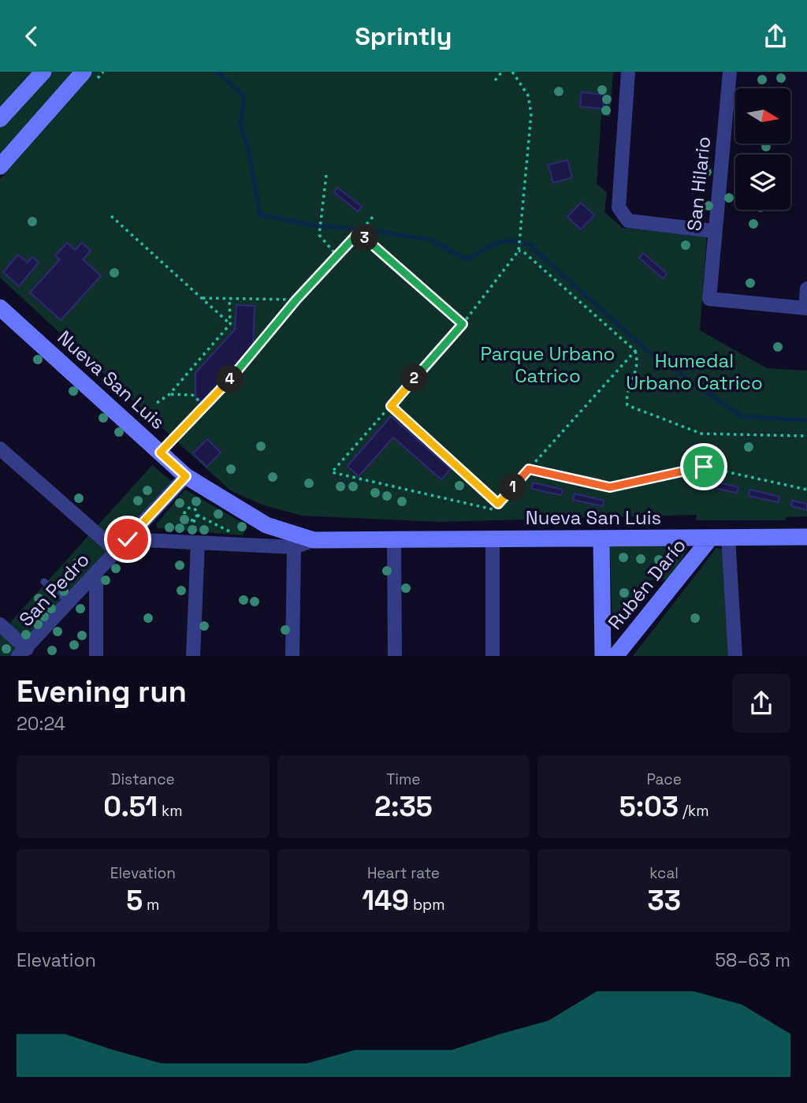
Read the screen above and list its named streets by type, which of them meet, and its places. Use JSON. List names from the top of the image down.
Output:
{
  "streets": {
    "street": [
      "San Hilario",
      "Nueva San Luis",
      "Rubén Darío",
      "San Pedro"
    ]
  },
  "crossings": [
    ["Nueva San Luis", "Rubén Darío"],
    ["Nueva San Luis", "San Pedro"]
  ],
  "parks": ["Parque Urbano Catrico", "Humedal Urbano Catrico"],
  "north": "right",
  "page": {
    "header": "Sprintly",
    "pins": [
      "3",
      "2",
      "4",
      "1"
    ],
    "heading": ["Evening run", "20:24"],
    "stats": [
      ["Distance", "0.51 km"],
      ["Time", "2:35"],
      ["Pace", "5:03 /km"],
      ["Elevation", "5 m"],
      ["Heart rate", "149 bpm"],
      ["kcal", "33"]
    ],
    "chart": ["Elevation", "58–63 m"]
  }
}
